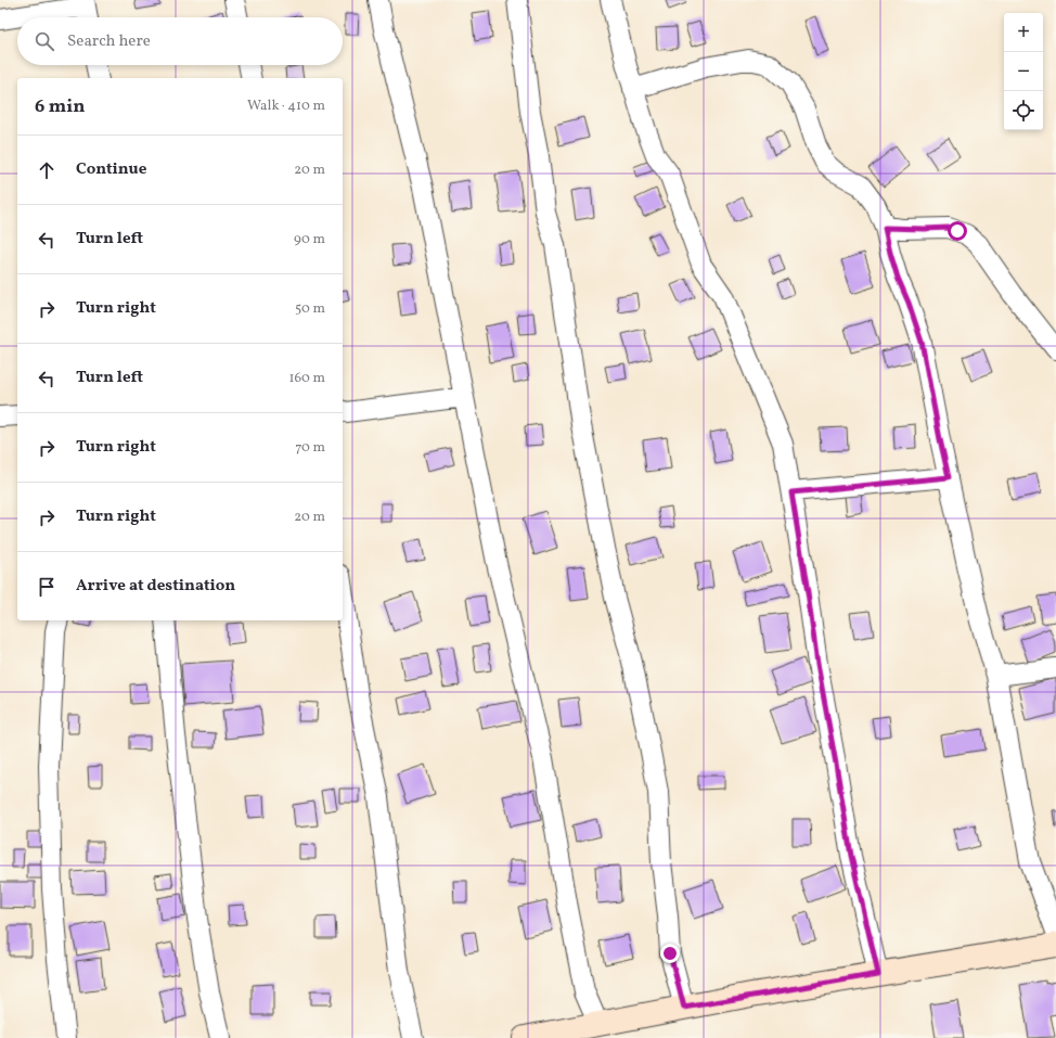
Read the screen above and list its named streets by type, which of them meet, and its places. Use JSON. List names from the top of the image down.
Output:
{
  "page": {
    "map_buttons": ["+", "−"],
    "search": "Search here",
    "heading": ["6 min", "Walk · 410 m"],
    "list": [
      ["Continue", "20 m"],
      ["Turn left", "90 m"],
      ["Turn right", "50 m"],
      ["Turn left", "160 m"],
      ["Turn right", "70 m"],
      ["Turn right", "20 m"],
      "Arrive at destination"
    ]
  }
}
